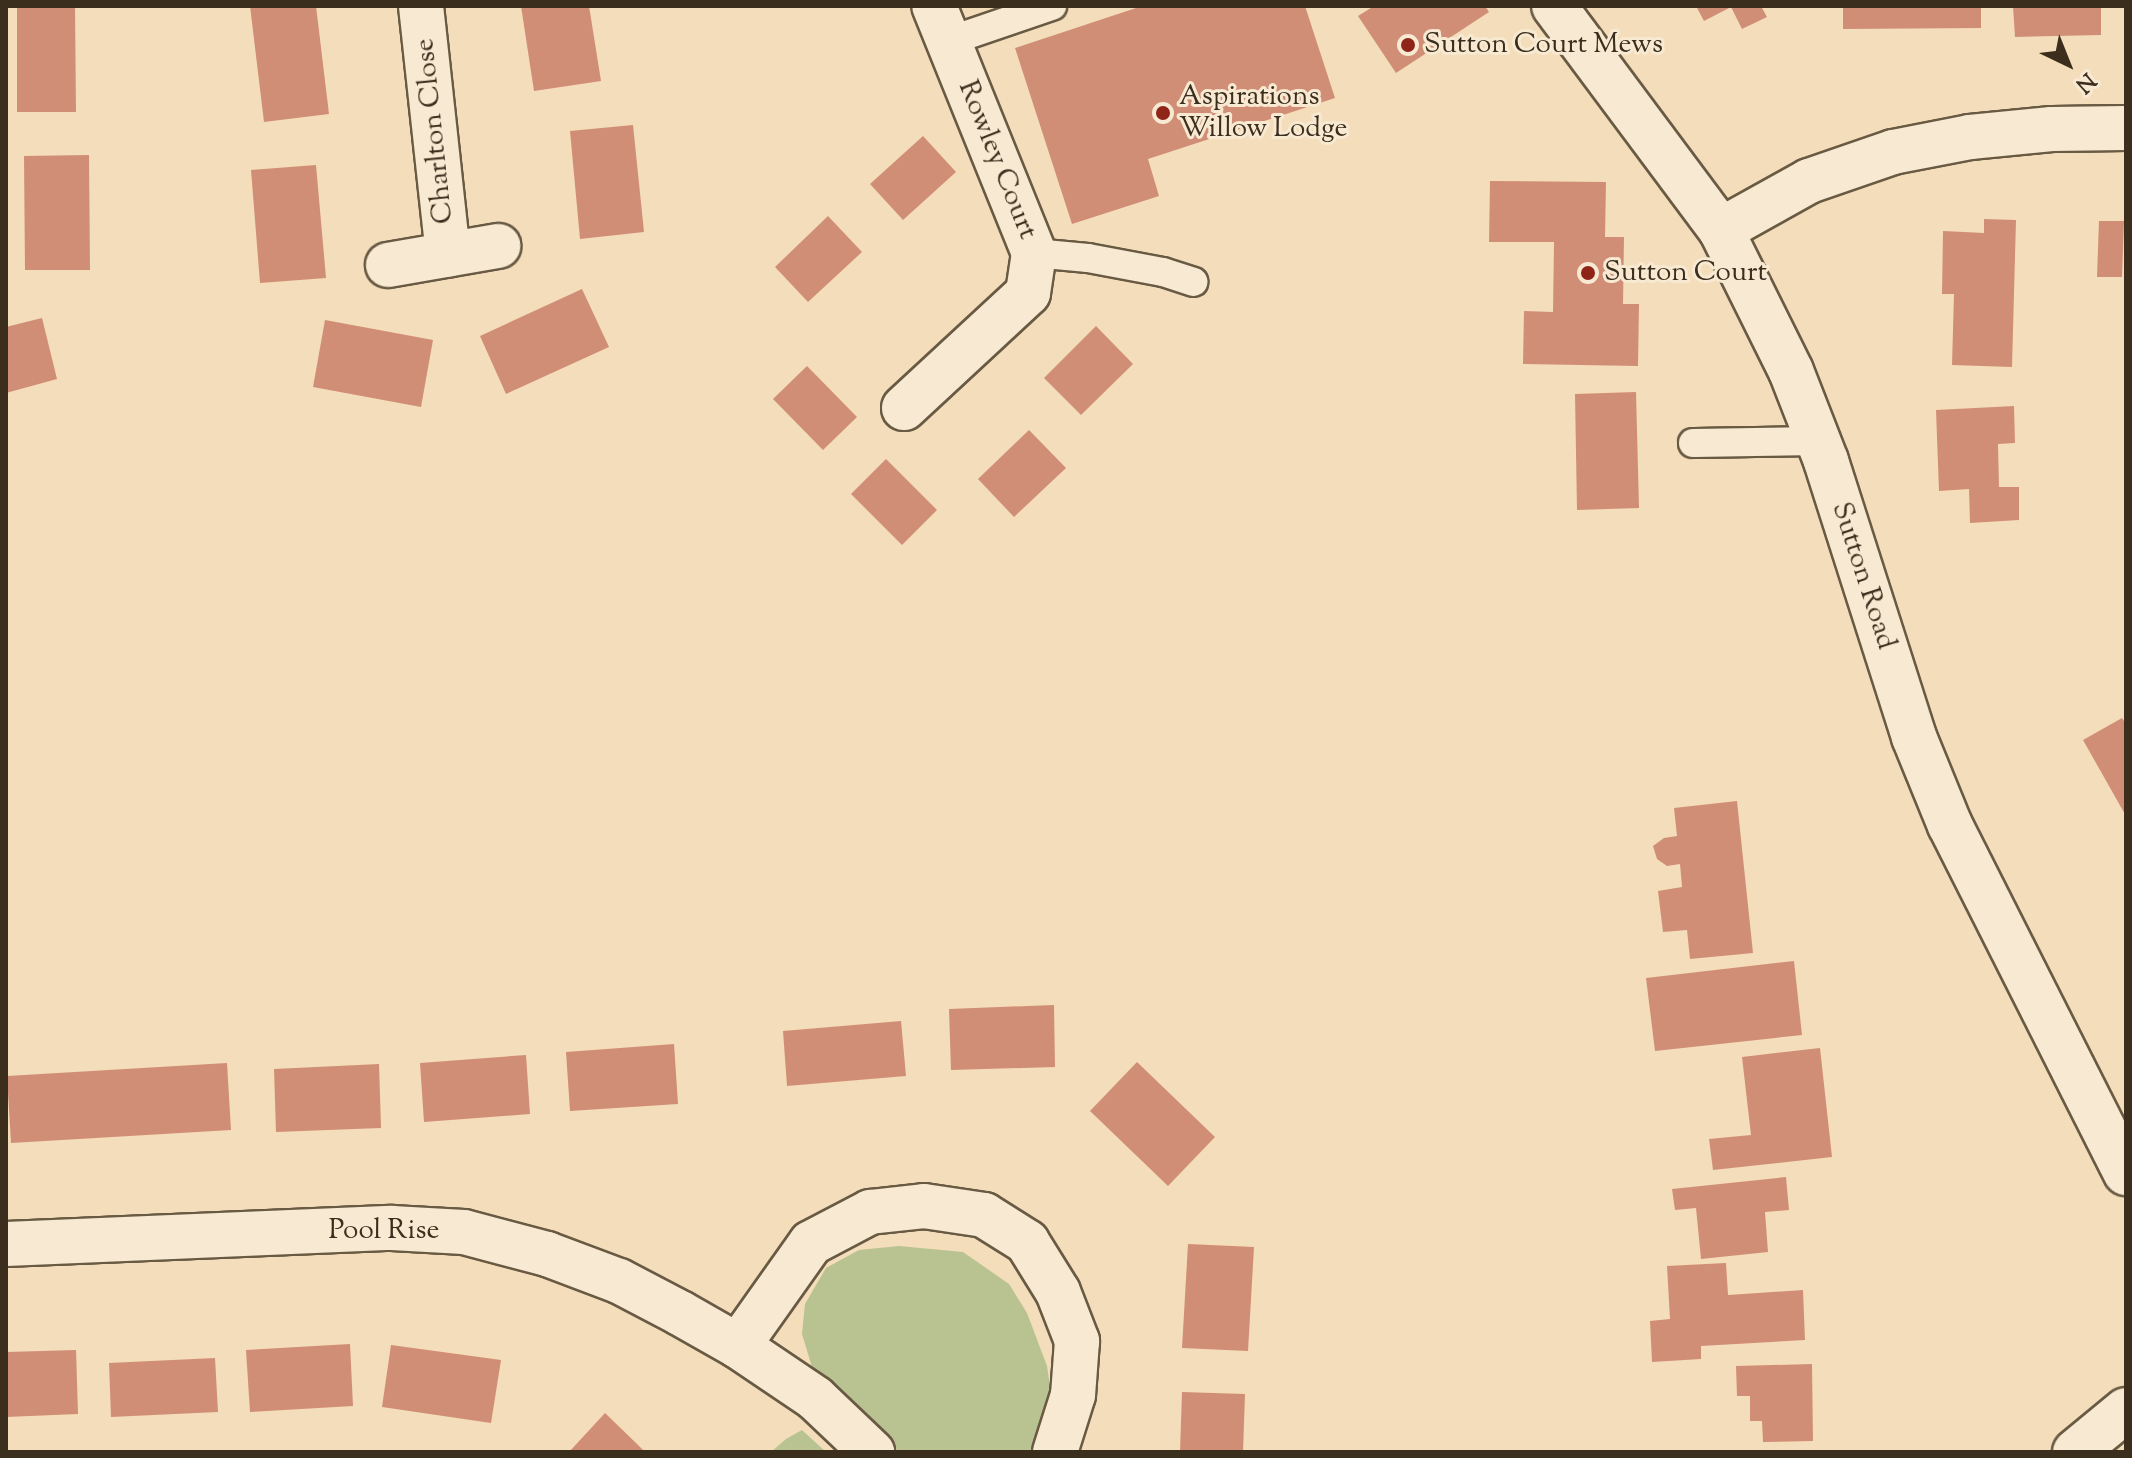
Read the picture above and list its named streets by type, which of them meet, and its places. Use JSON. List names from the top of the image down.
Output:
{
  "streets": {
    "street": [
      "Charlton Close",
      "Rowley Court",
      "Sutton Road",
      "Pool Rise"
    ]
  },
  "places": ["Sutton Court Mews", "Aspirations Willow Lodge", "Sutton Court"],
  "north": "bottom right"
}
